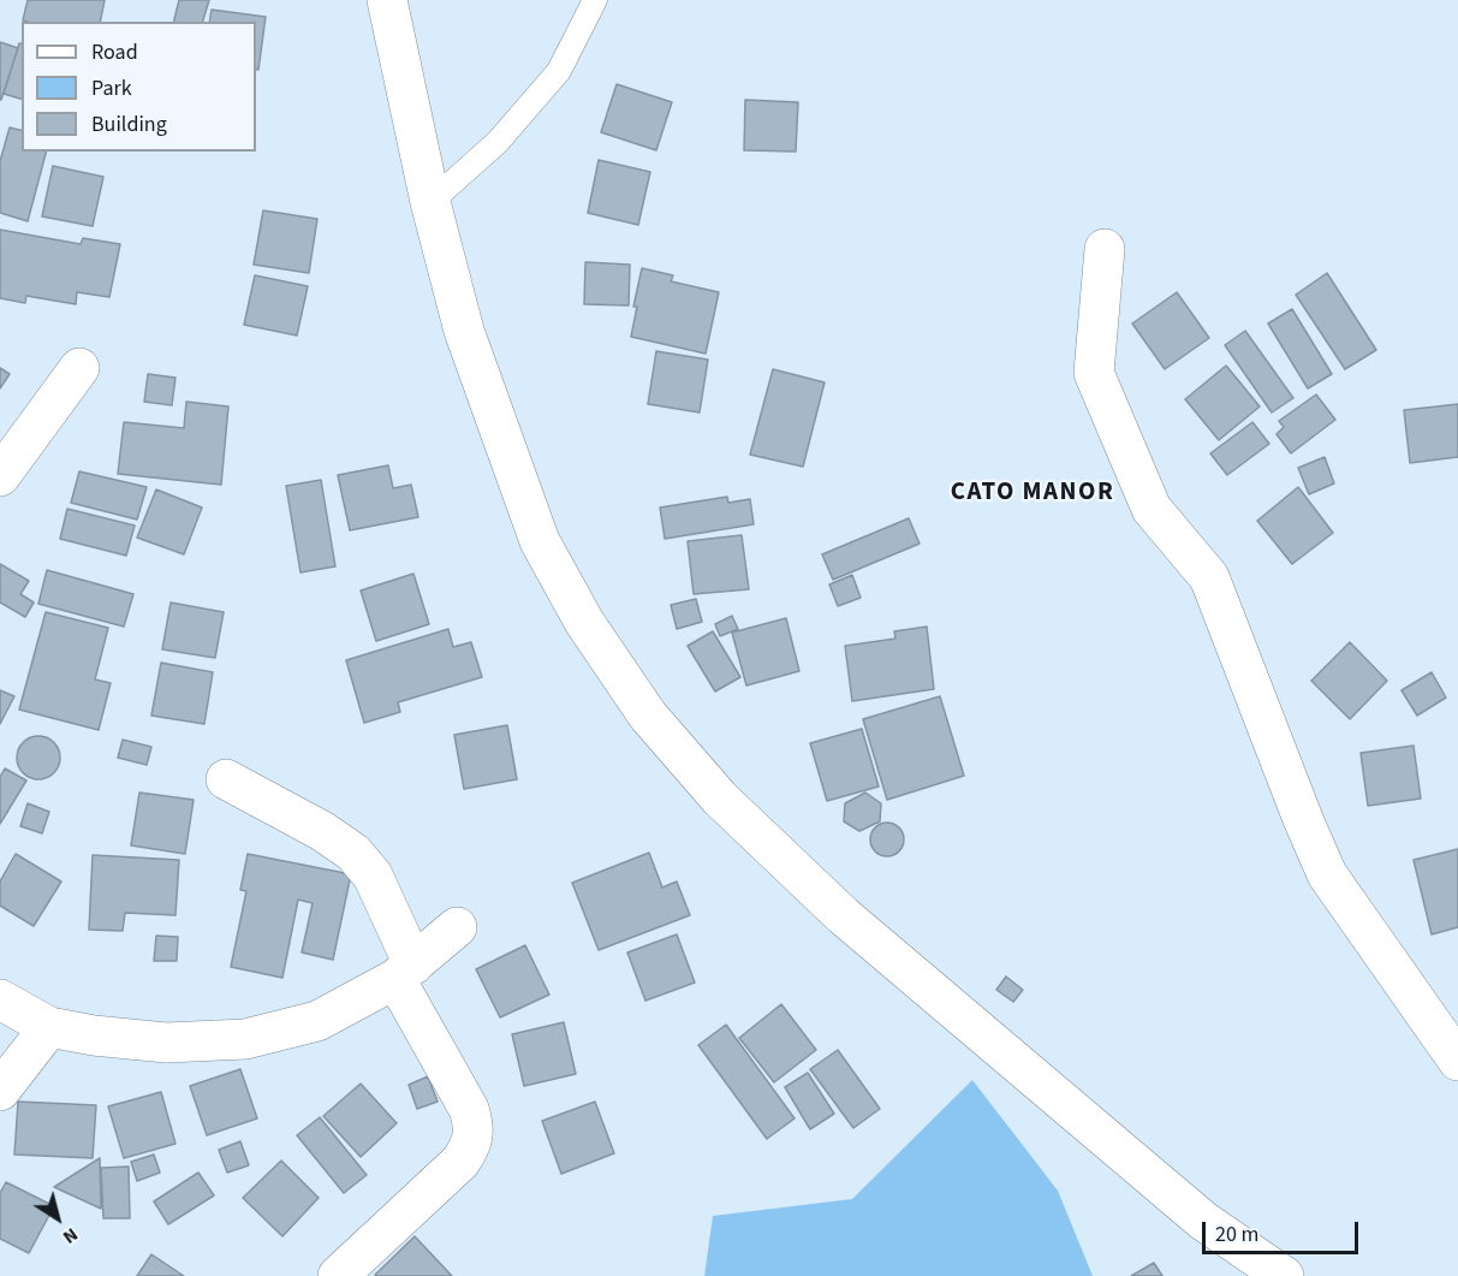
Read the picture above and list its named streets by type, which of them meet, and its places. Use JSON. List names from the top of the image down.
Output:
{
  "districts": ["CATO MANOR"],
  "legend": ["Road", "Park", "Building"],
  "scale_bar": "20 m",
  "north": "bottom right"
}
